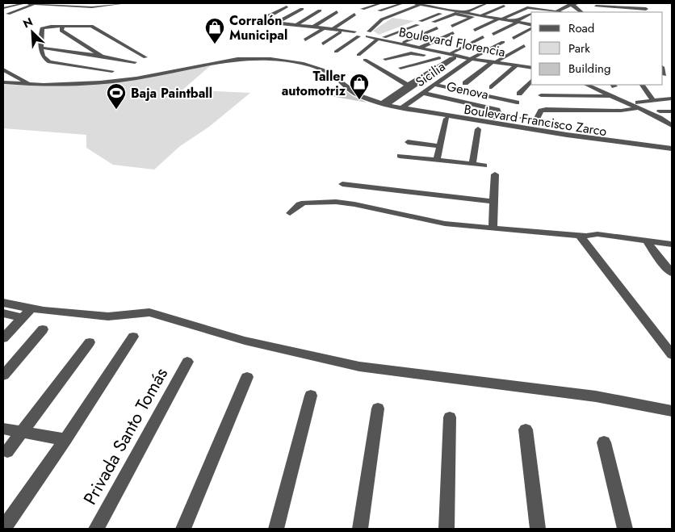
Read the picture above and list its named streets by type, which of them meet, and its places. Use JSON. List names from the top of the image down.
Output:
{
  "streets": {
    "street": [
      "Boulevard Florencia",
      "Sicilia",
      "Genova",
      "Boulevard Francisco Zarco",
      "Privada Santo Tomás"
    ]
  },
  "crossings": [
    ["Boulevard Florencia", "Sicilia"],
    ["Sicilia", "Genova"],
    ["Sicilia", "Boulevard Francisco Zarco"]
  ],
  "places": {
    "shop": ["Corralón Municipal", "Taller automotriz"],
    "sports": ["Baja Paintball"]
  },
  "legend": ["Road", "Park", "Building"],
  "north": "top left"
}
